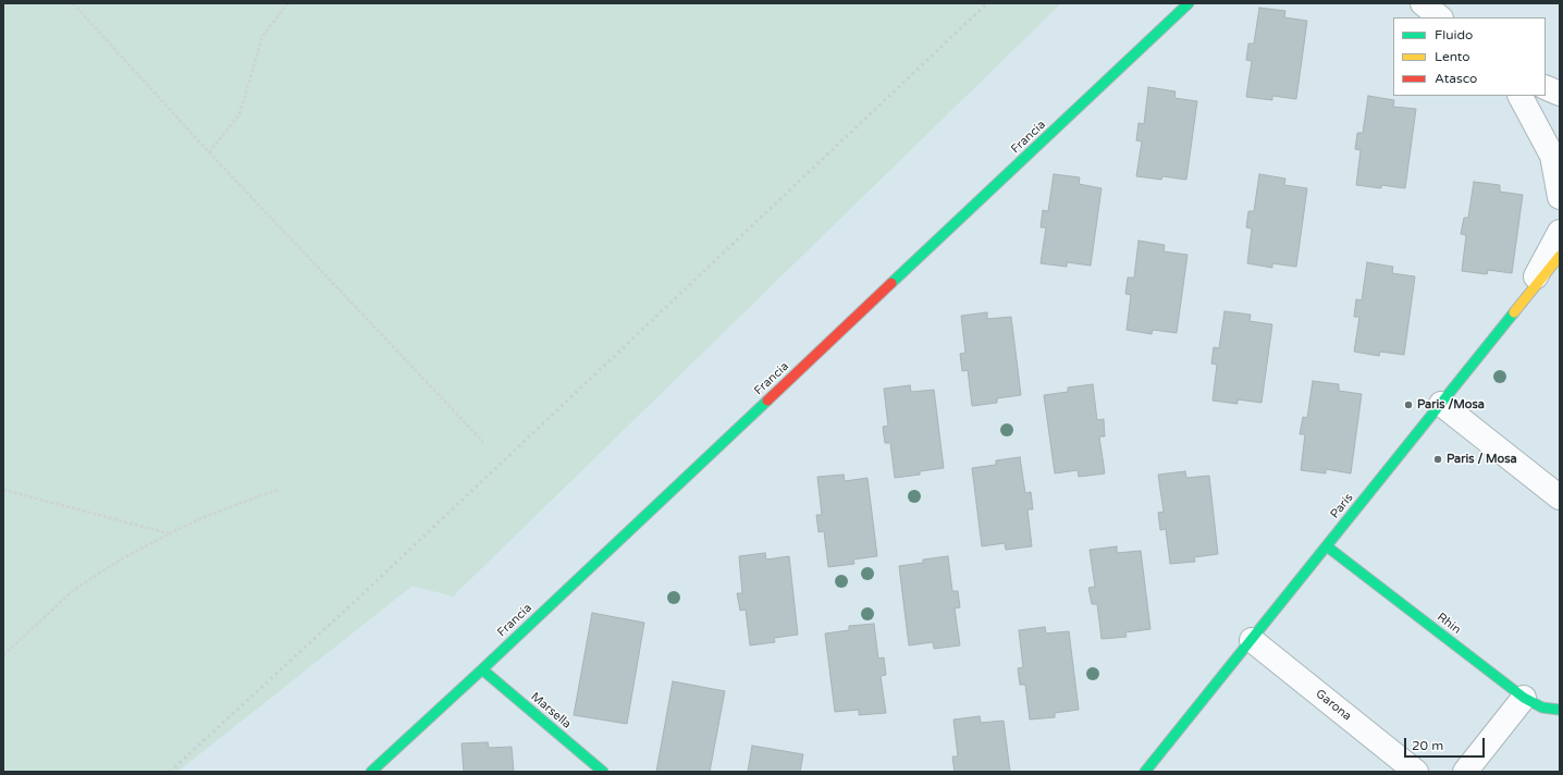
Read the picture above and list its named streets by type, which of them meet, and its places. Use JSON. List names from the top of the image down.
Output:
{
  "streets": {
    "street": [
      "Francia",
      "París",
      "Rhin",
      "Garona",
      "Marsella"
    ]
  },
  "crossings": [
    ["Francia", "Marsella"],
    ["París", "Rhin"],
    ["París", "Garona"]
  ],
  "places": ["Paris /Mosa", "Paris / Mosa"],
  "legend": ["Fluido", "Lento", "Atasco"],
  "scale_bar": "20 m"
}
